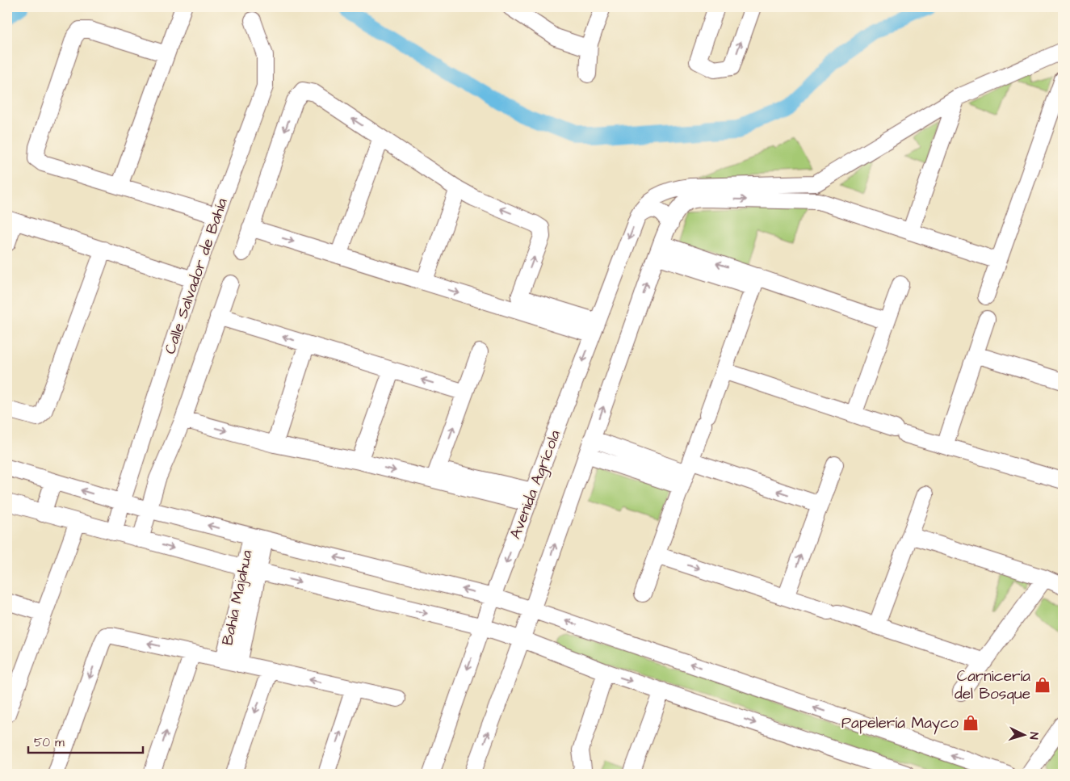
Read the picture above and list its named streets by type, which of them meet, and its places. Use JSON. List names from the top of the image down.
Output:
{
  "streets": {
    "street": ["Calle Salvador de Bahía", "Avenida Agrícola", "Bahía Majahua"]
  },
  "places": {
    "shop": ["Carnicería del Bosque", "Papelería Mayco"]
  },
  "scale_bar": "50 m",
  "north": "right"
}
